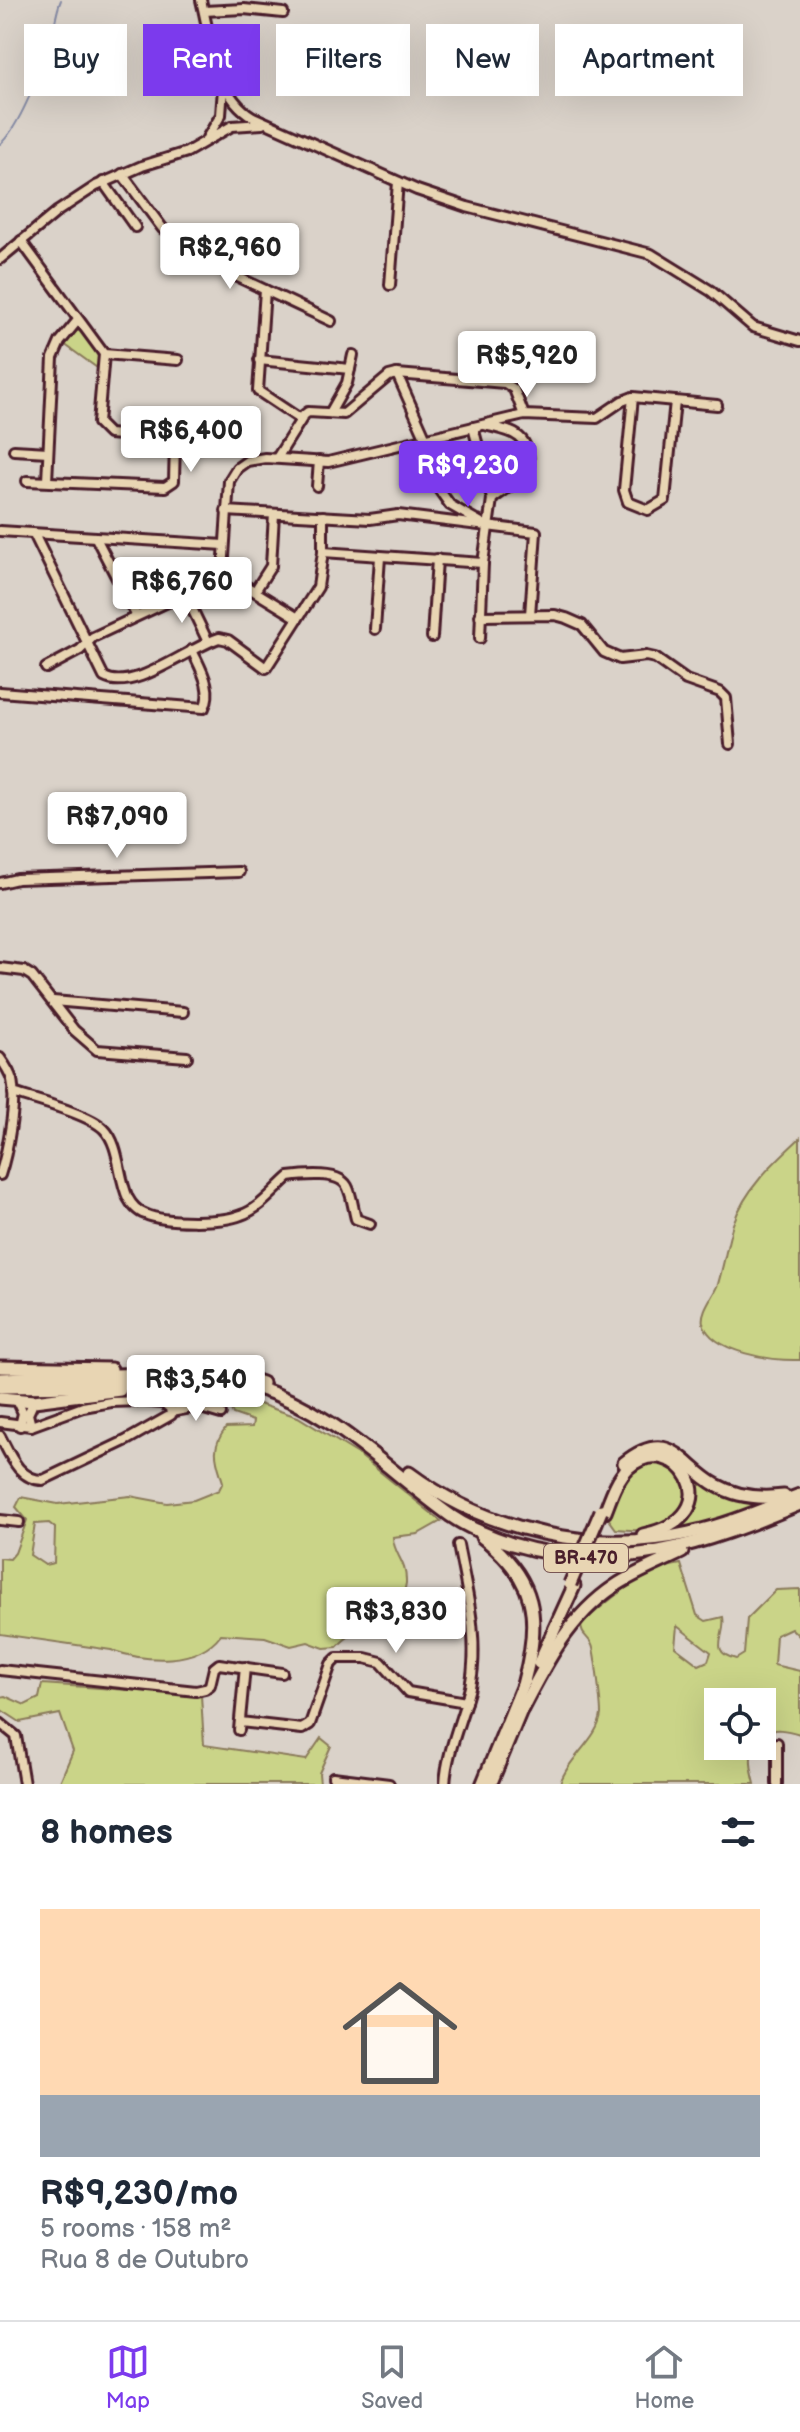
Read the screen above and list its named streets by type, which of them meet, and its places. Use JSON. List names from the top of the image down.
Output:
{
  "streets": {
    "highway": ["BR-470"]
  },
  "page": {
    "chip": [
      "Buy",
      "Rent",
      "Filters",
      "New",
      "Apartment"
    ],
    "price": [
      "R$2,960",
      "R$5,920",
      "R$6,400",
      "R$9,230",
      "R$6,760",
      "R$7,090",
      "R$3,540",
      "R$3,830"
    ],
    "heading": "8 homes",
    "list": [
      {
        "name": "R$9,230/mo",
        "note": "5 rooms · 158 m² · Rua 8 de Outubro"
      }
    ],
    "tabs": ["Map", "Saved", "Home"]
  }
}
